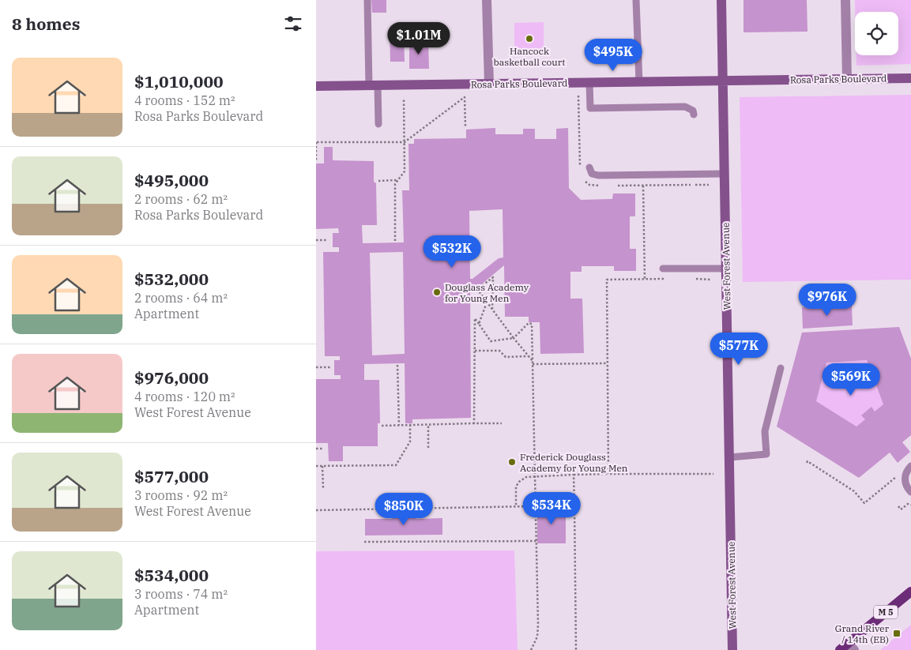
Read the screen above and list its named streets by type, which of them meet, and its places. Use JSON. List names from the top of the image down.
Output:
{
  "streets": {
    "main road": ["M 5"],
    "street": ["Rosa Parks Boulevard", "West Forest Avenue"]
  },
  "crossings": [
    ["Rosa Parks Boulevard", "West Forest Avenue"]
  ],
  "places": {
    "other": ["Hancock basketball court", "Douglass Academy for Young Men", "Frederick Douglass Academy for Young Men"],
    "transit": ["Grand River / 14th (EB)"]
  },
  "page": {
    "heading": "8 homes",
    "price": [
      "$1.01M",
      "$495K",
      "$532K",
      "$976K",
      "$577K",
      "$569K",
      "$534K",
      "$850K"
    ],
    "list": [
      {
        "name": "$1,010,000",
        "note": "4 rooms · 152 m² · Rosa Parks Boulevard"
      },
      {
        "name": "$495,000",
        "note": "2 rooms · 62 m² · Rosa Parks Boulevard"
      },
      {
        "name": "$532,000",
        "note": "2 rooms · 64 m² · Apartment"
      },
      {
        "name": "$976,000",
        "note": "4 rooms · 120 m² · West Forest Avenue"
      },
      {
        "name": "$577,000",
        "note": "3 rooms · 92 m² · West Forest Avenue"
      },
      {
        "name": "$534,000",
        "note": "3 rooms · 74 m² · Apartment"
      }
    ]
  }
}
